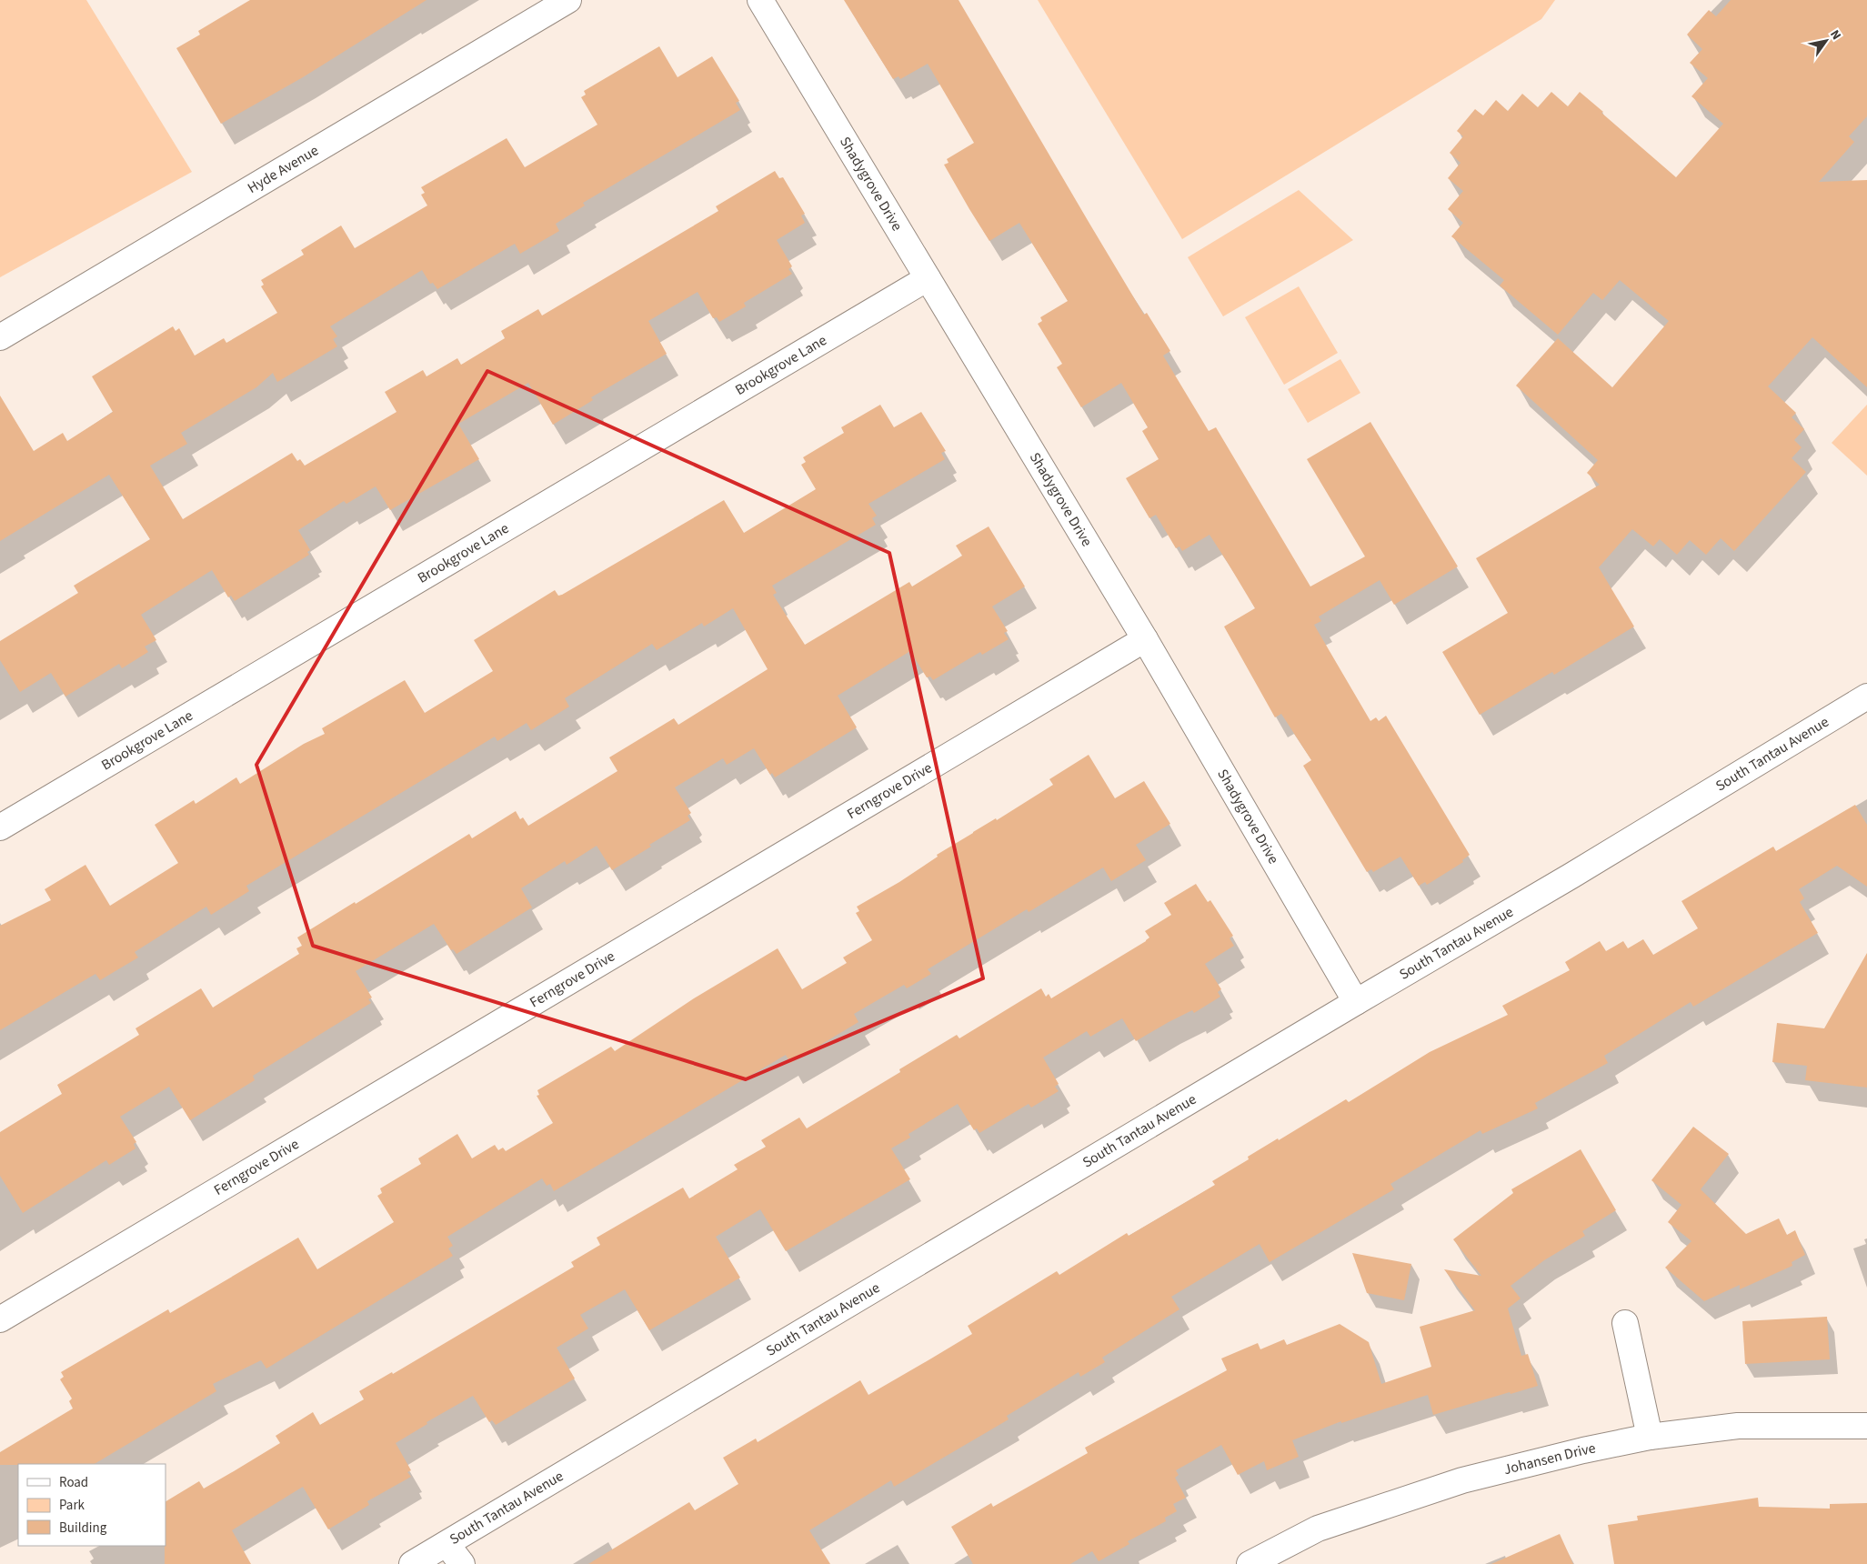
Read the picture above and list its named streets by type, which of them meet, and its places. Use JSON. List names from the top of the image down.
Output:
{
  "streets": {
    "street": [
      "Hyde Avenue",
      "Shadygrove Drive",
      "Brookgrove Lane",
      "South Tantau Avenue",
      "Ferngrove Drive",
      "Johansen Drive"
    ]
  },
  "crossings": [
    ["Shadygrove Drive", "Brookgrove Lane"],
    ["Shadygrove Drive", "South Tantau Avenue"],
    ["Shadygrove Drive", "Ferngrove Drive"]
  ],
  "legend": ["Road", "Park", "Building"],
  "north": "top right"
}
